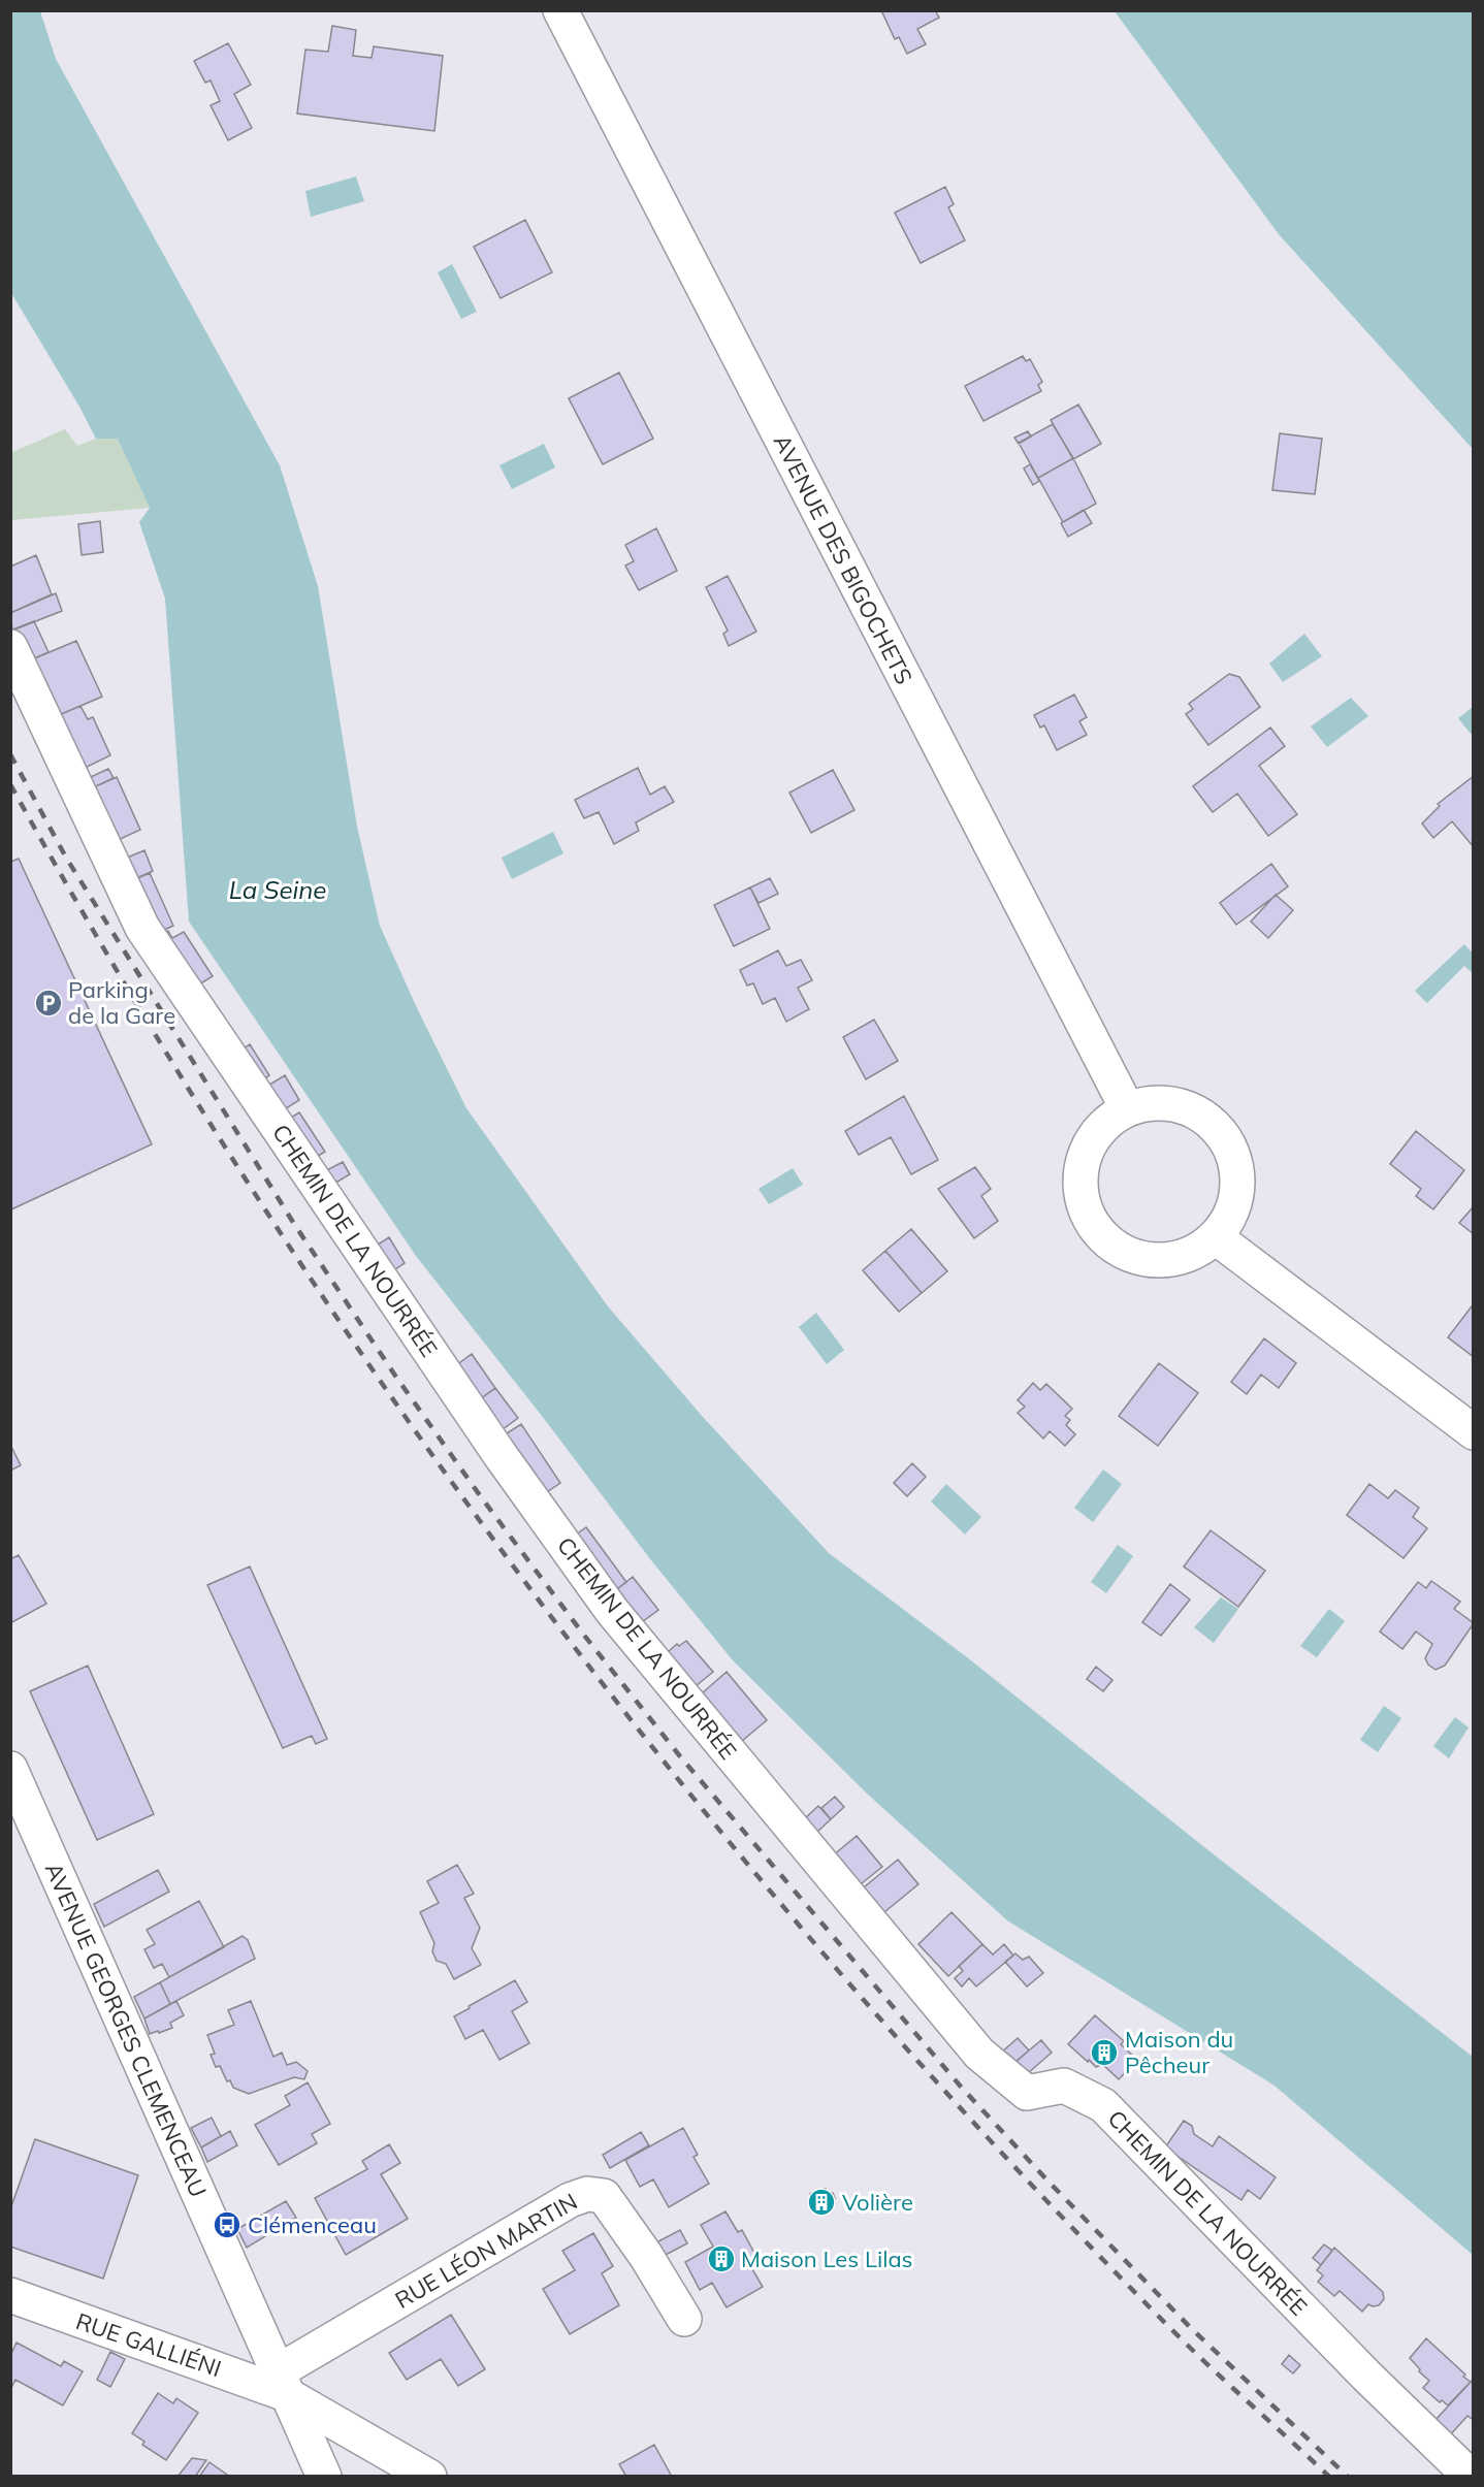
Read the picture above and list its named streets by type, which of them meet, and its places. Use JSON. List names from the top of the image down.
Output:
{
  "streets": {
    "street": [
      "AVENUE DES BIGOCHETS",
      "CHEMIN DE LA NOURRÉE",
      "AVENUE GEORGES CLEMENCEAU",
      "RUE LÉON MARTIN",
      "RUE GALLIÉNI"
    ]
  },
  "crossings": [
    ["AVENUE GEORGES CLEMENCEAU", "RUE LÉON MARTIN"],
    ["AVENUE GEORGES CLEMENCEAU", "RUE GALLIÉNI"],
    ["RUE LÉON MARTIN", "RUE GALLIÉNI"]
  ],
  "water": ["La Seine"],
  "places": {
    "parking": ["Parking de la Gare"],
    "building": ["Maison du Pêcheur", "Volière", "Maison Les Lilas"],
    "bus stop": ["Clémenceau"]
  }
}
